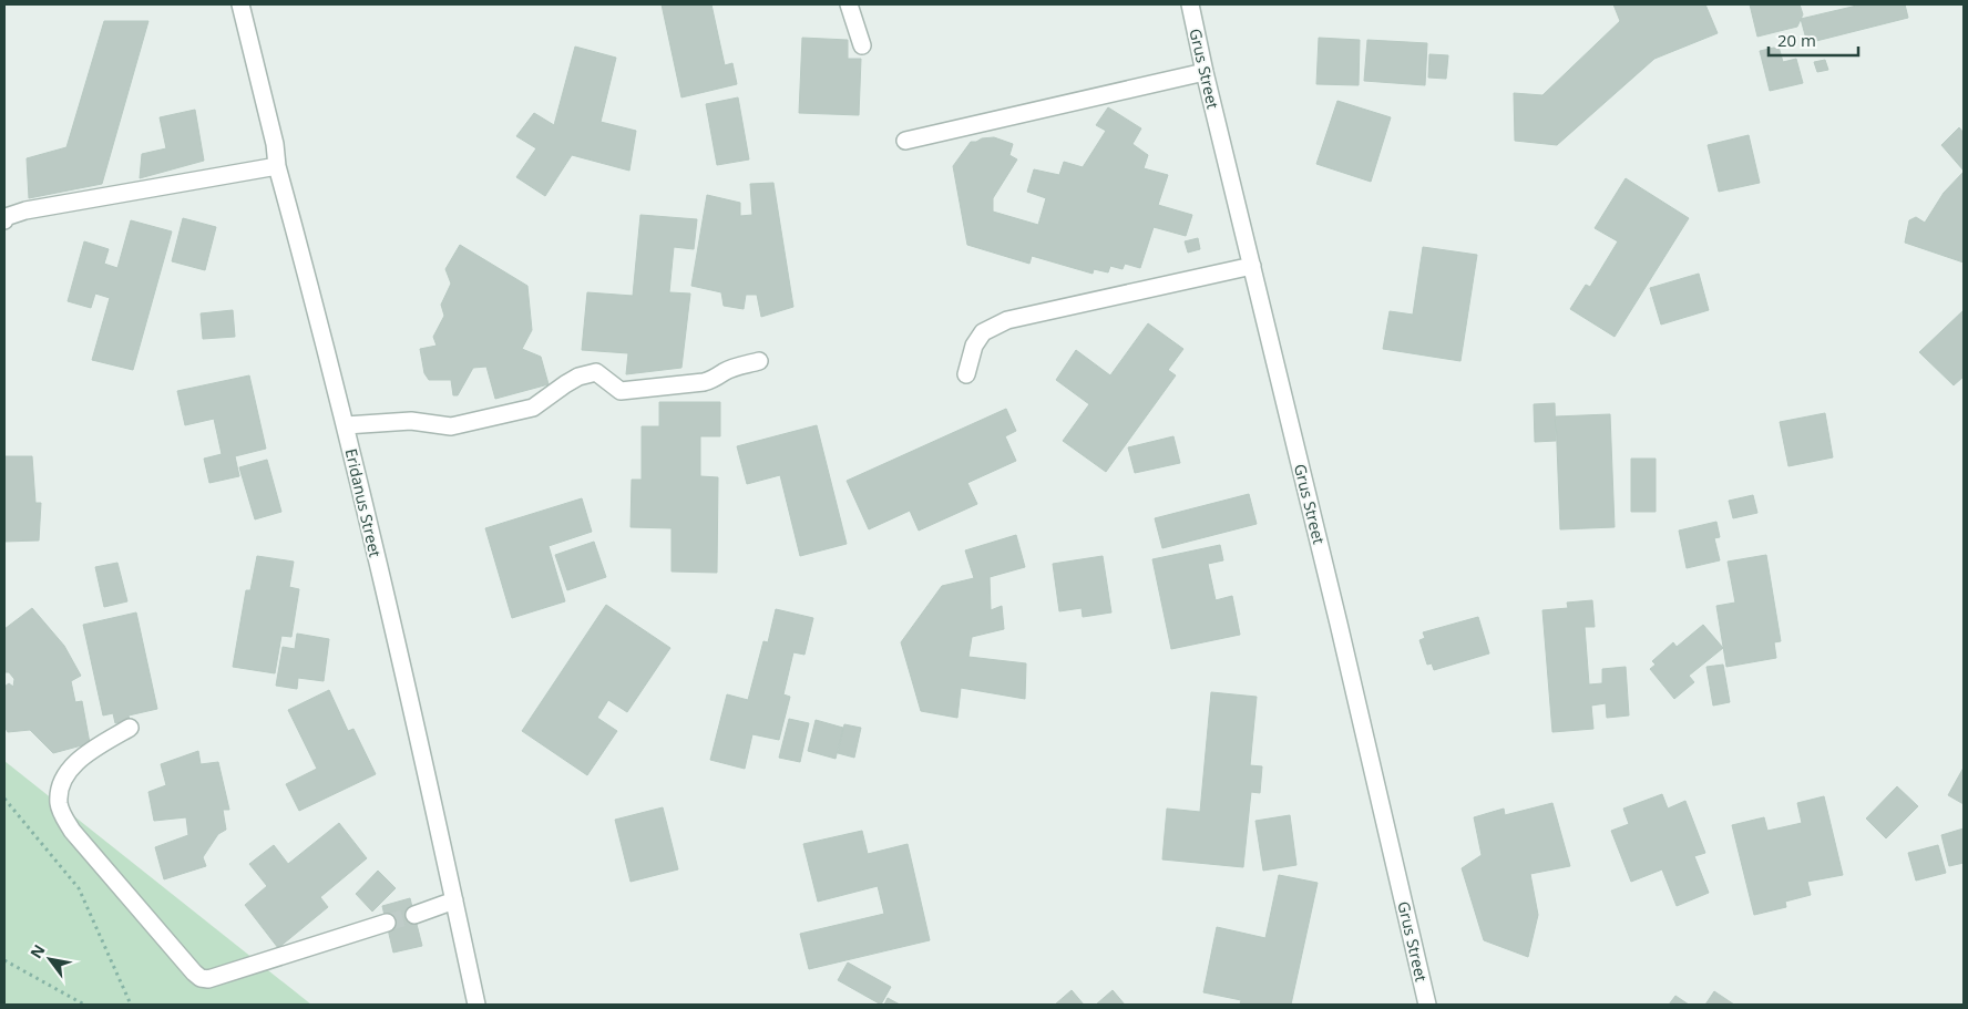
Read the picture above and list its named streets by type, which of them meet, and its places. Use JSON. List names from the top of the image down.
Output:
{
  "streets": {
    "street": ["Grus Street", "Eridanus Street"]
  },
  "scale_bar": "20 m",
  "north": "top left"
}
